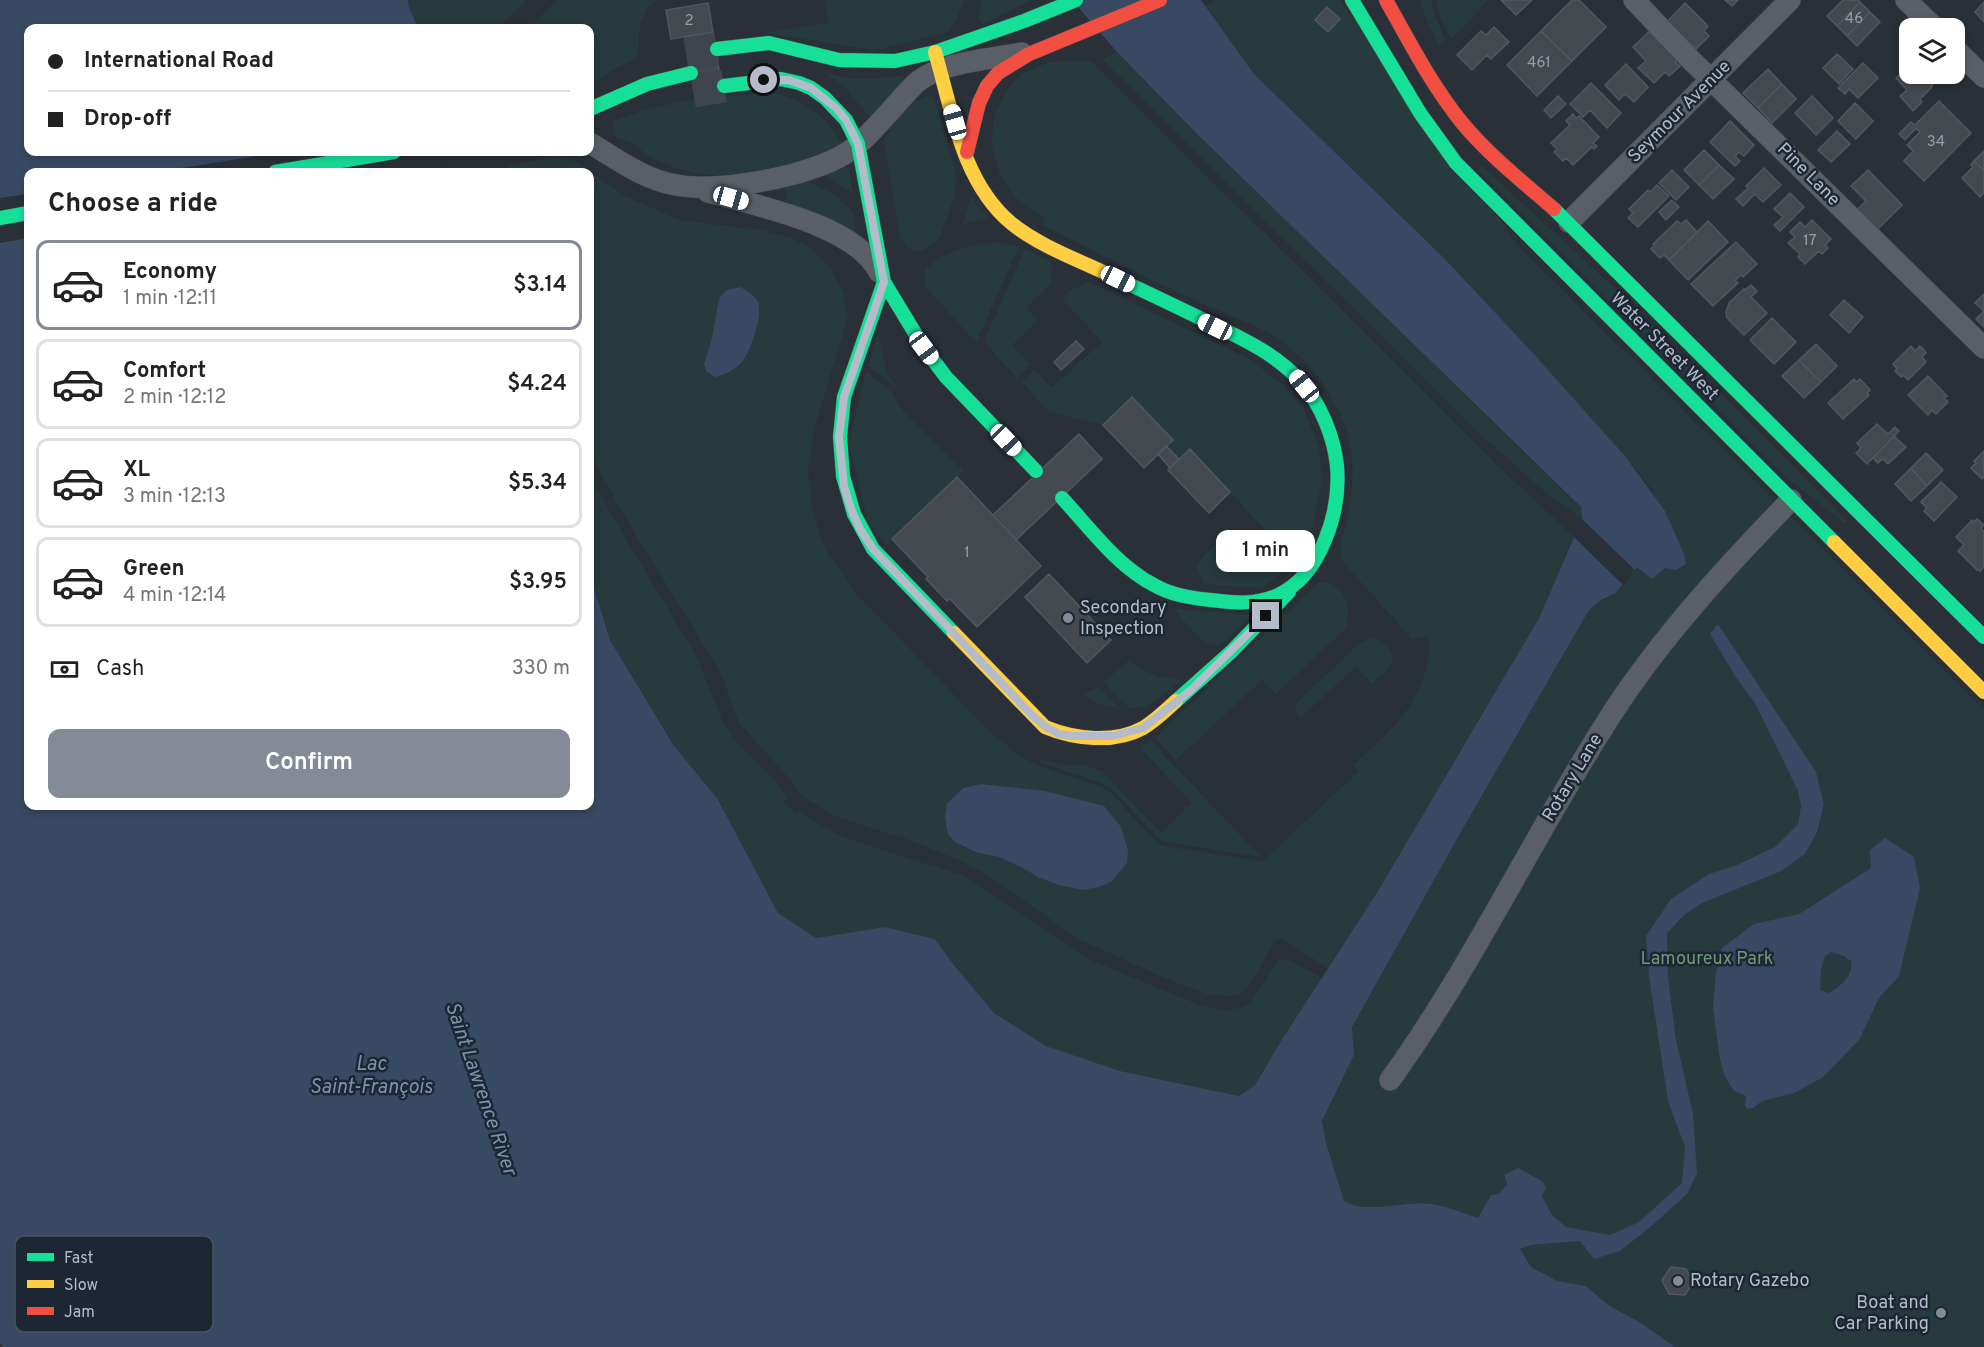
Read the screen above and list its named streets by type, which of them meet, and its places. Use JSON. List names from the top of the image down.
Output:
{
  "streets": {
    "main road": ["Water Street West"],
    "street": ["Seymour Avenue", "Pine Lane", "Rotary Lane"]
  },
  "crossings": [
    ["Seymour Avenue", "Pine Lane"],
    ["Seymour Avenue", "Water Street West"],
    ["Water Street West", "Rotary Lane"]
  ],
  "water": ["Lac Saint-François", "Saint Lawrence River"],
  "parks": ["Lamoureux Park"],
  "places": ["Secondary Inspection", "Rotary Gazebo", "Boat and Car Parking"],
  "house_numbers": [
    "46",
    "2",
    "461",
    "34",
    "17",
    "1"
  ],
  "legend": ["Fast", "Slow", "Jam"],
  "page": {
    "banner": ["International Road", "Drop-off"],
    "heading": "Choose a ride",
    "list": [
      {
        "name": "Economy",
        "note": "1 min · 12:11",
        "value": "$3.14"
      },
      {
        "name": "Comfort",
        "note": "2 min · 12:12",
        "value": "$4.24"
      },
      {
        "name": "XL",
        "note": "3 min · 12:13",
        "value": "$5.34"
      },
      {
        "name": "Green",
        "note": "4 min · 12:14",
        "value": "$3.95"
      }
    ],
    "bubble": "1 min",
    "pay": ["Cash", "330 m"],
    "buttons": "Confirm"
  }
}
